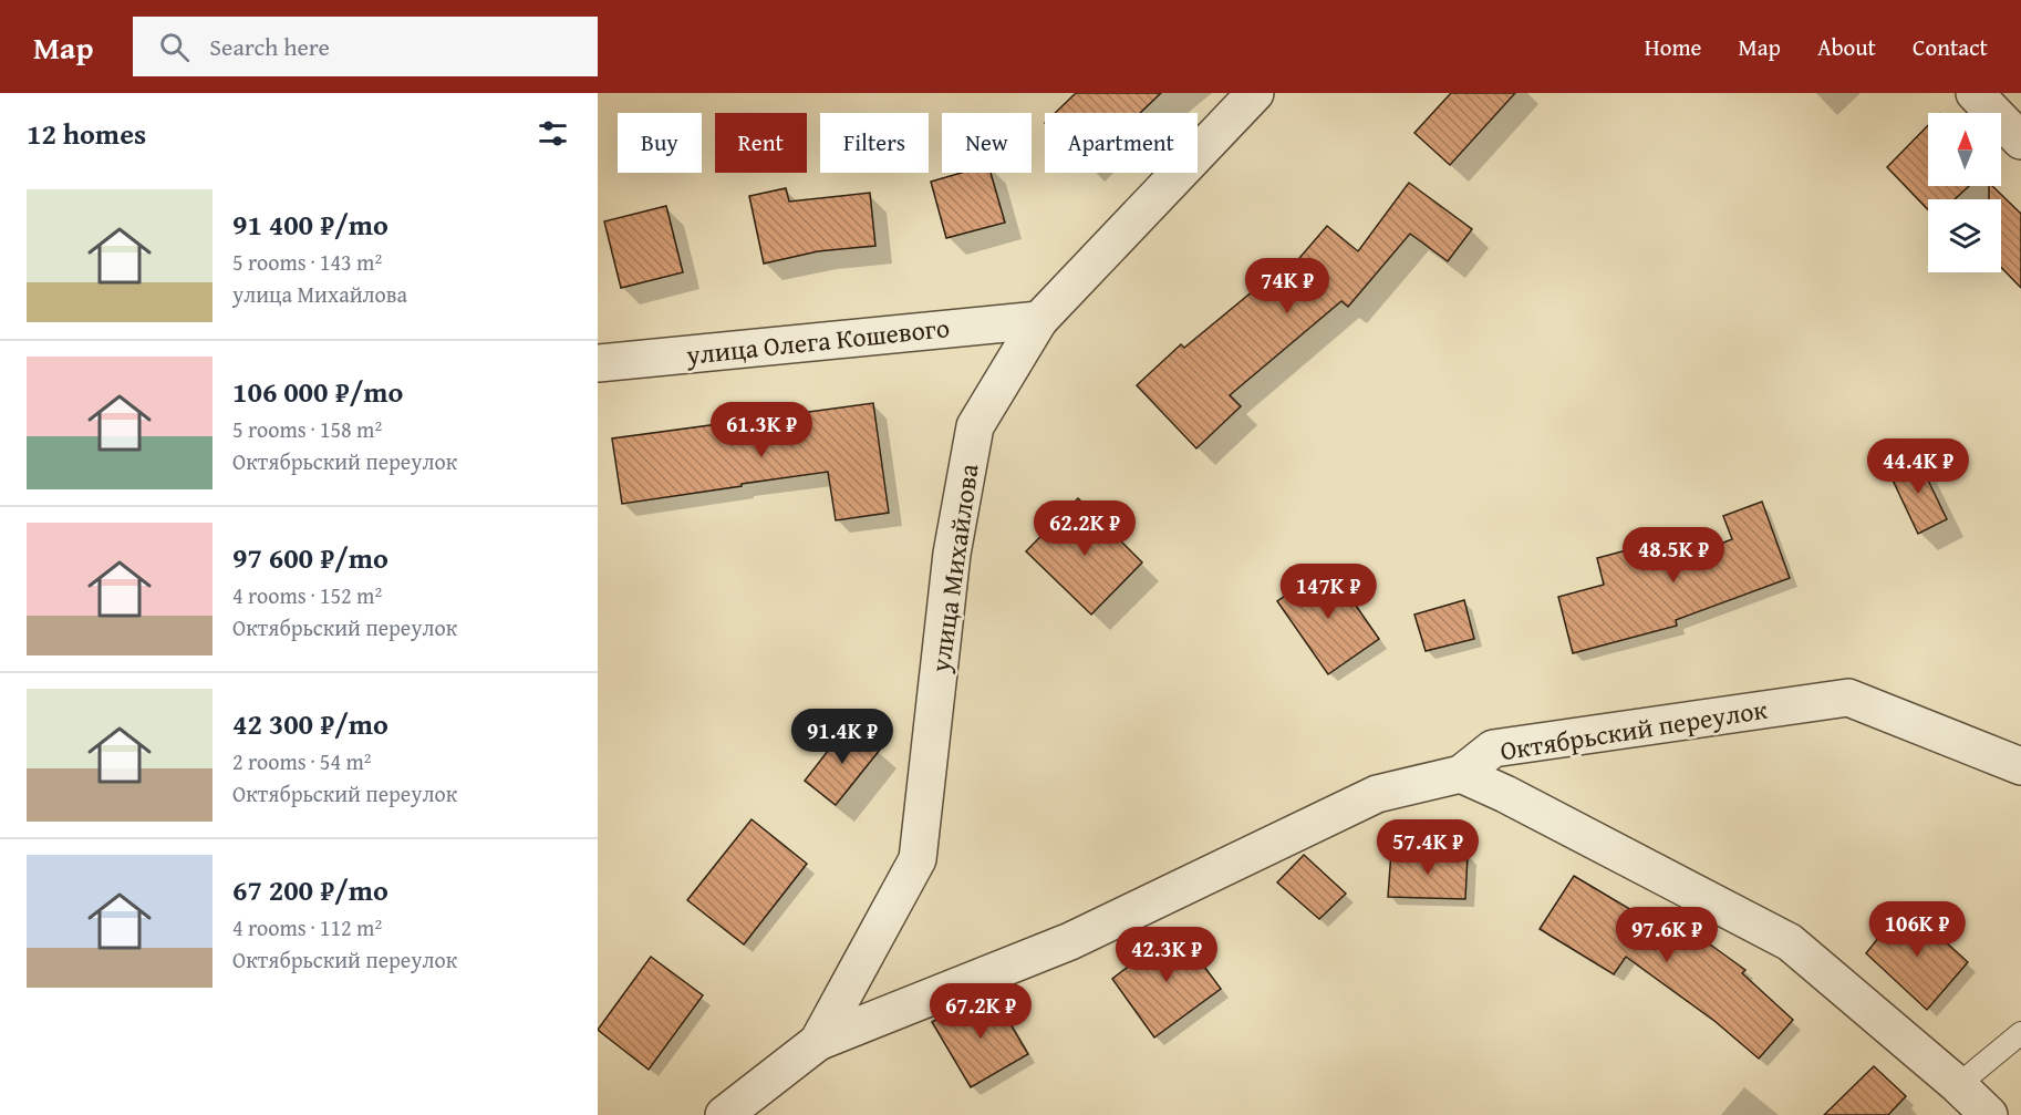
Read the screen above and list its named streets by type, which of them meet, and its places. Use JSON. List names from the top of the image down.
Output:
{
  "streets": {
    "street": ["улица Олега Кошевого", "улица Михайлова", "Октябрьский переулок"]
  },
  "crossings": [
    ["улица Олега Кошевого", "улица Михайлова"],
    ["улица Михайлова", "Октябрьский переулок"]
  ],
  "north": "top",
  "page": {
    "header": "Map",
    "search": "Search here",
    "nav": [
      "Home",
      "Map",
      "About",
      "Contact"
    ],
    "heading": "12 homes",
    "chip": [
      "Buy",
      "Rent",
      "Filters",
      "New",
      "Apartment"
    ],
    "list": [
      {
        "name": "91 400 ₽/mo",
        "note": "5 rooms · 143 m² · улица Михайлова"
      },
      {
        "name": "106 000 ₽/mo",
        "note": "5 rooms · 158 m² · Октябрьский переулок"
      },
      {
        "name": "97 600 ₽/mo",
        "note": "4 rooms · 152 m² · Октябрьский переулок"
      },
      {
        "name": "42 300 ₽/mo",
        "note": "2 rooms · 54 m² · Октябрьский переулок"
      },
      {
        "name": "67 200 ₽/mo",
        "note": "4 rooms · 112 m² · Октябрьский переулок"
      }
    ],
    "price": [
      "74K ₽",
      "61.3K ₽",
      "44.4K ₽",
      "62.2K ₽",
      "48.5K ₽",
      "147K ₽",
      "91.4K ₽",
      "57.4K ₽",
      "106K ₽",
      "97.6K ₽",
      "42.3K ₽",
      "67.2K ₽"
    ]
  }
}
